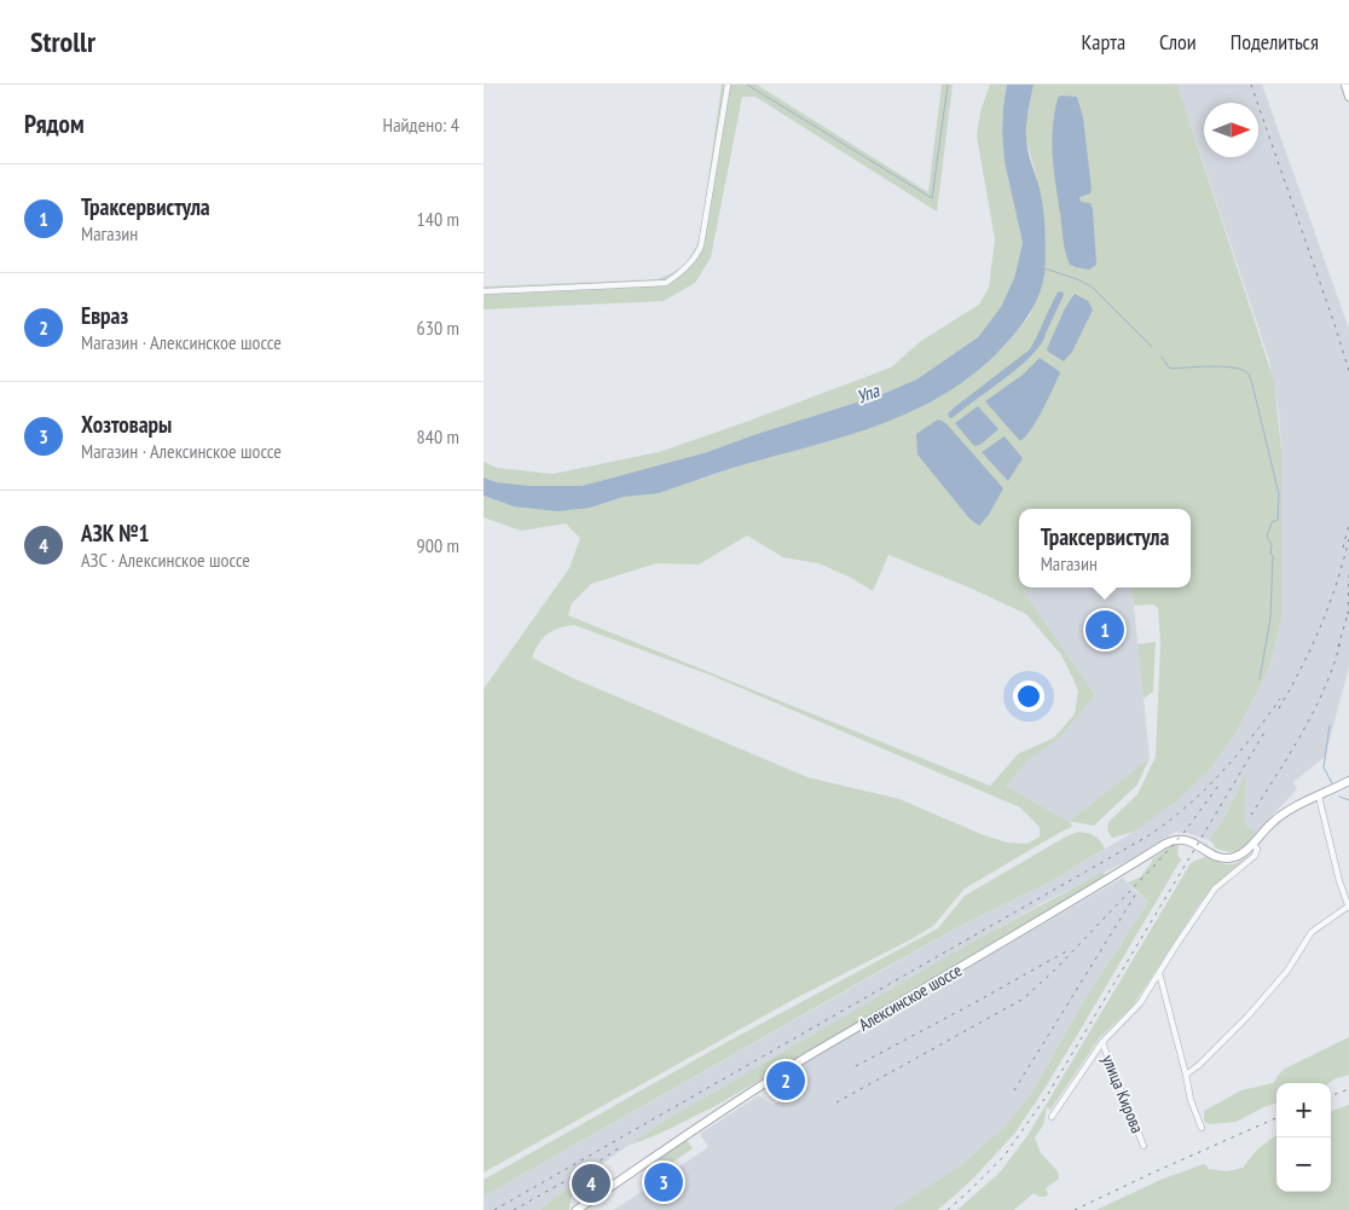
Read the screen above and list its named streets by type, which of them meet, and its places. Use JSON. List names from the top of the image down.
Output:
{
  "streets": {
    "main road": ["Алексинское шоссе"],
    "street": ["улица Кирова"]
  },
  "water": ["Упа"],
  "north": "right",
  "page": {
    "header": "Strollr",
    "nav": ["Карта", "Слои", "Поделиться"],
    "heading": ["Рядом", "Найдено: 4"],
    "list": [
      {
        "mark": "1",
        "name": "Траксервистула",
        "note": "Магазин",
        "value": "140 m"
      },
      {
        "mark": "2",
        "name": "Евраз",
        "note": "Магазин · Алексинское шоссе",
        "value": "630 m"
      },
      {
        "mark": "3",
        "name": "Хозтовары",
        "note": "Магазин · Алексинское шоссе",
        "value": "840 m"
      },
      {
        "mark": "4",
        "name": "АЗК №1",
        "note": "АЗС · Алексинское шоссе",
        "value": "900 m"
      }
    ],
    "popup": ["Траксервистула", "Магазин"],
    "pins": [
      "1",
      "2",
      "3",
      "4"
    ],
    "map_buttons": ["+", "−"]
  }
}
